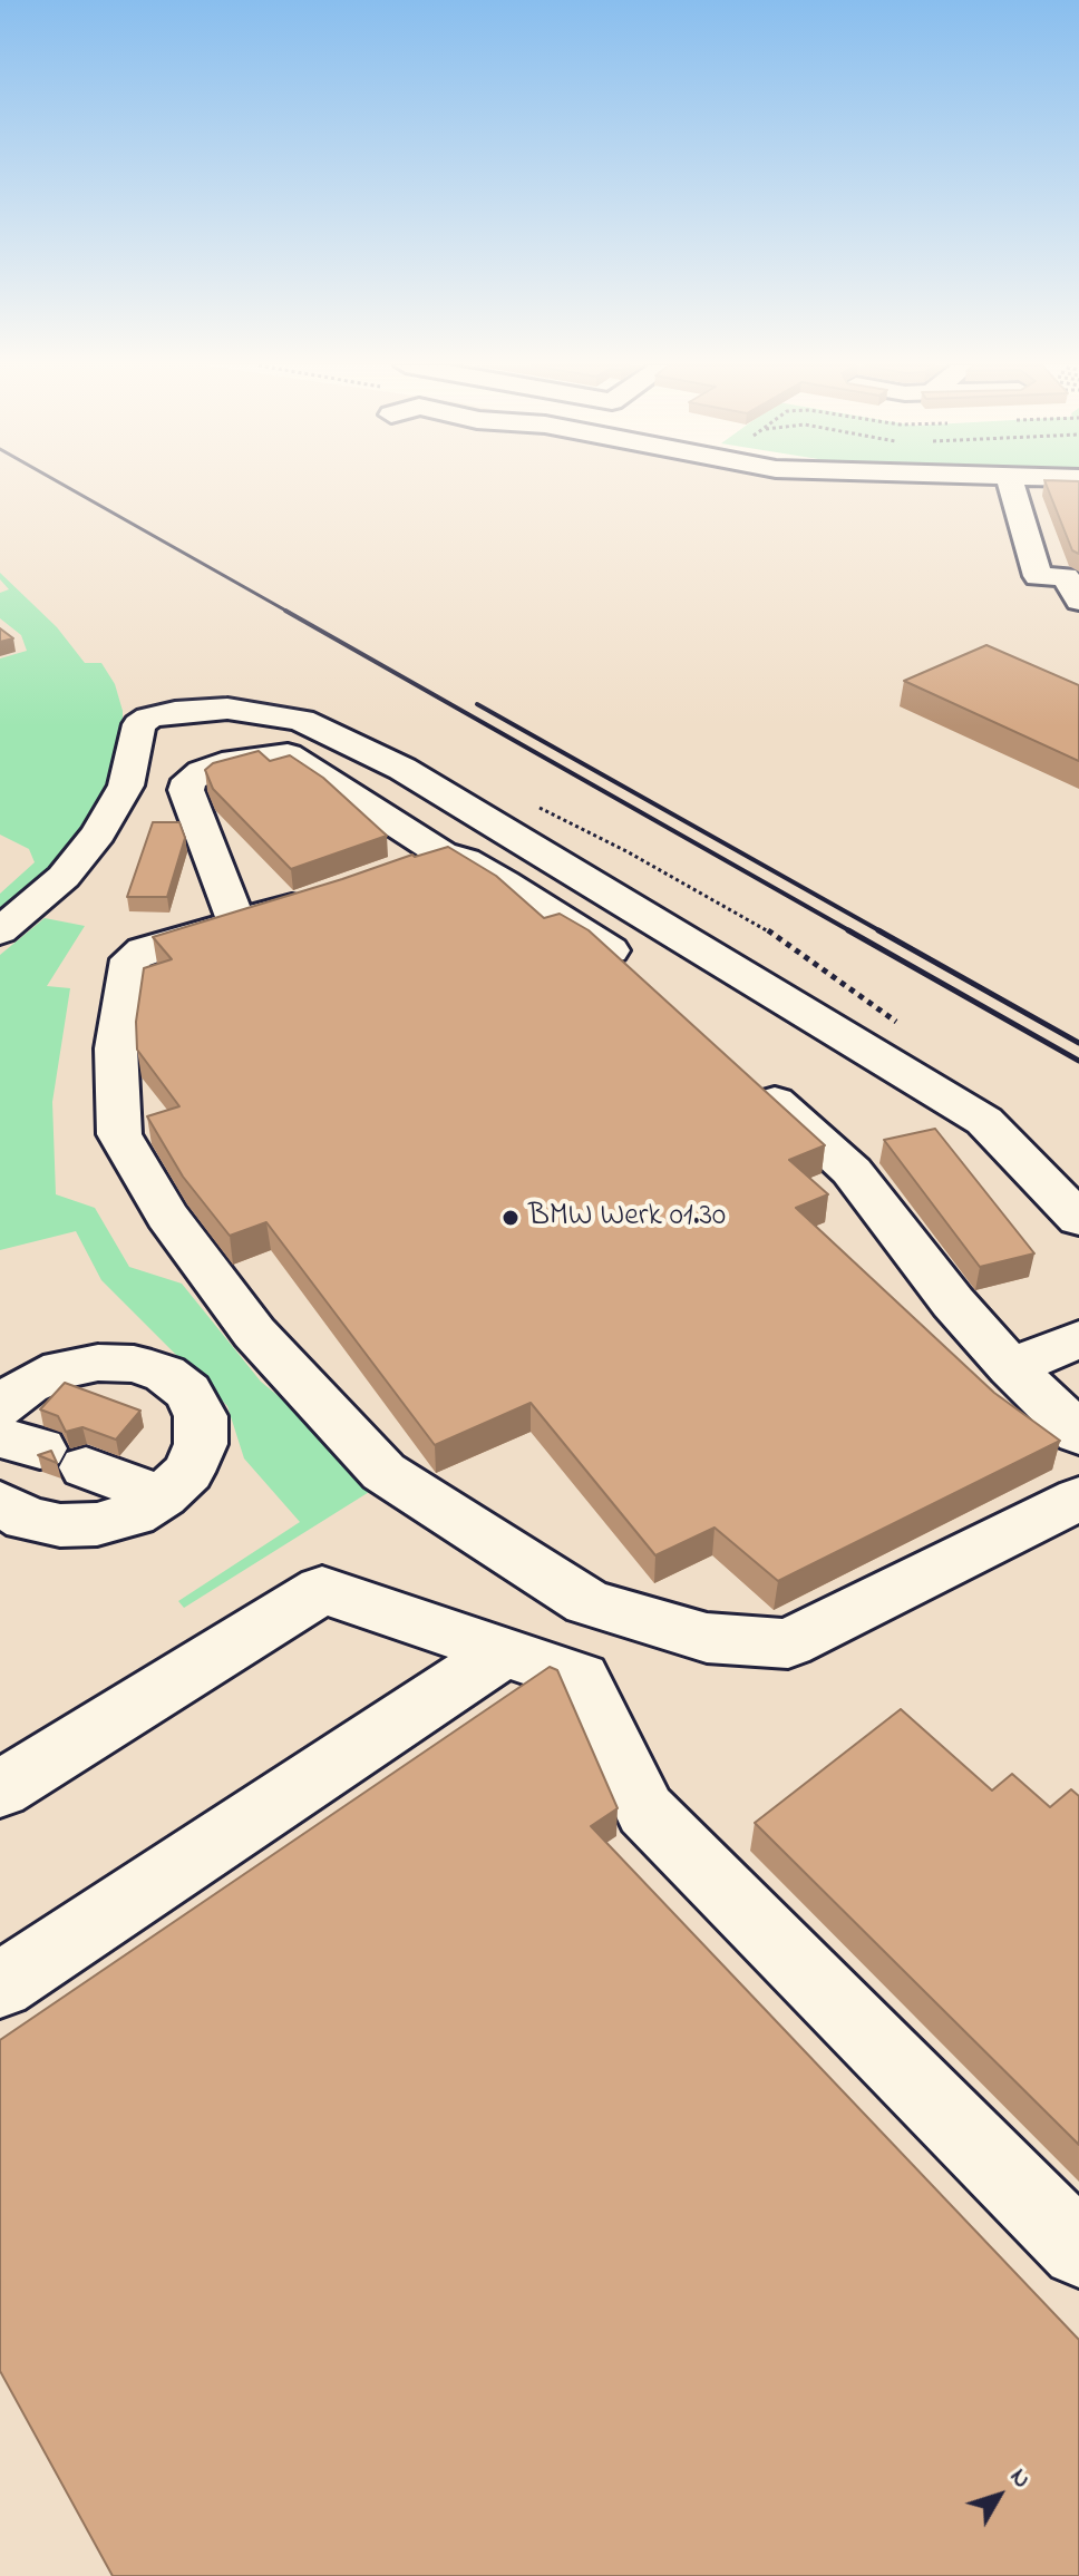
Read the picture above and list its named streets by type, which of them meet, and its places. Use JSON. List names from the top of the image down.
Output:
{
  "places": ["BMW Werk 01.30"],
  "north": "top right"
}
